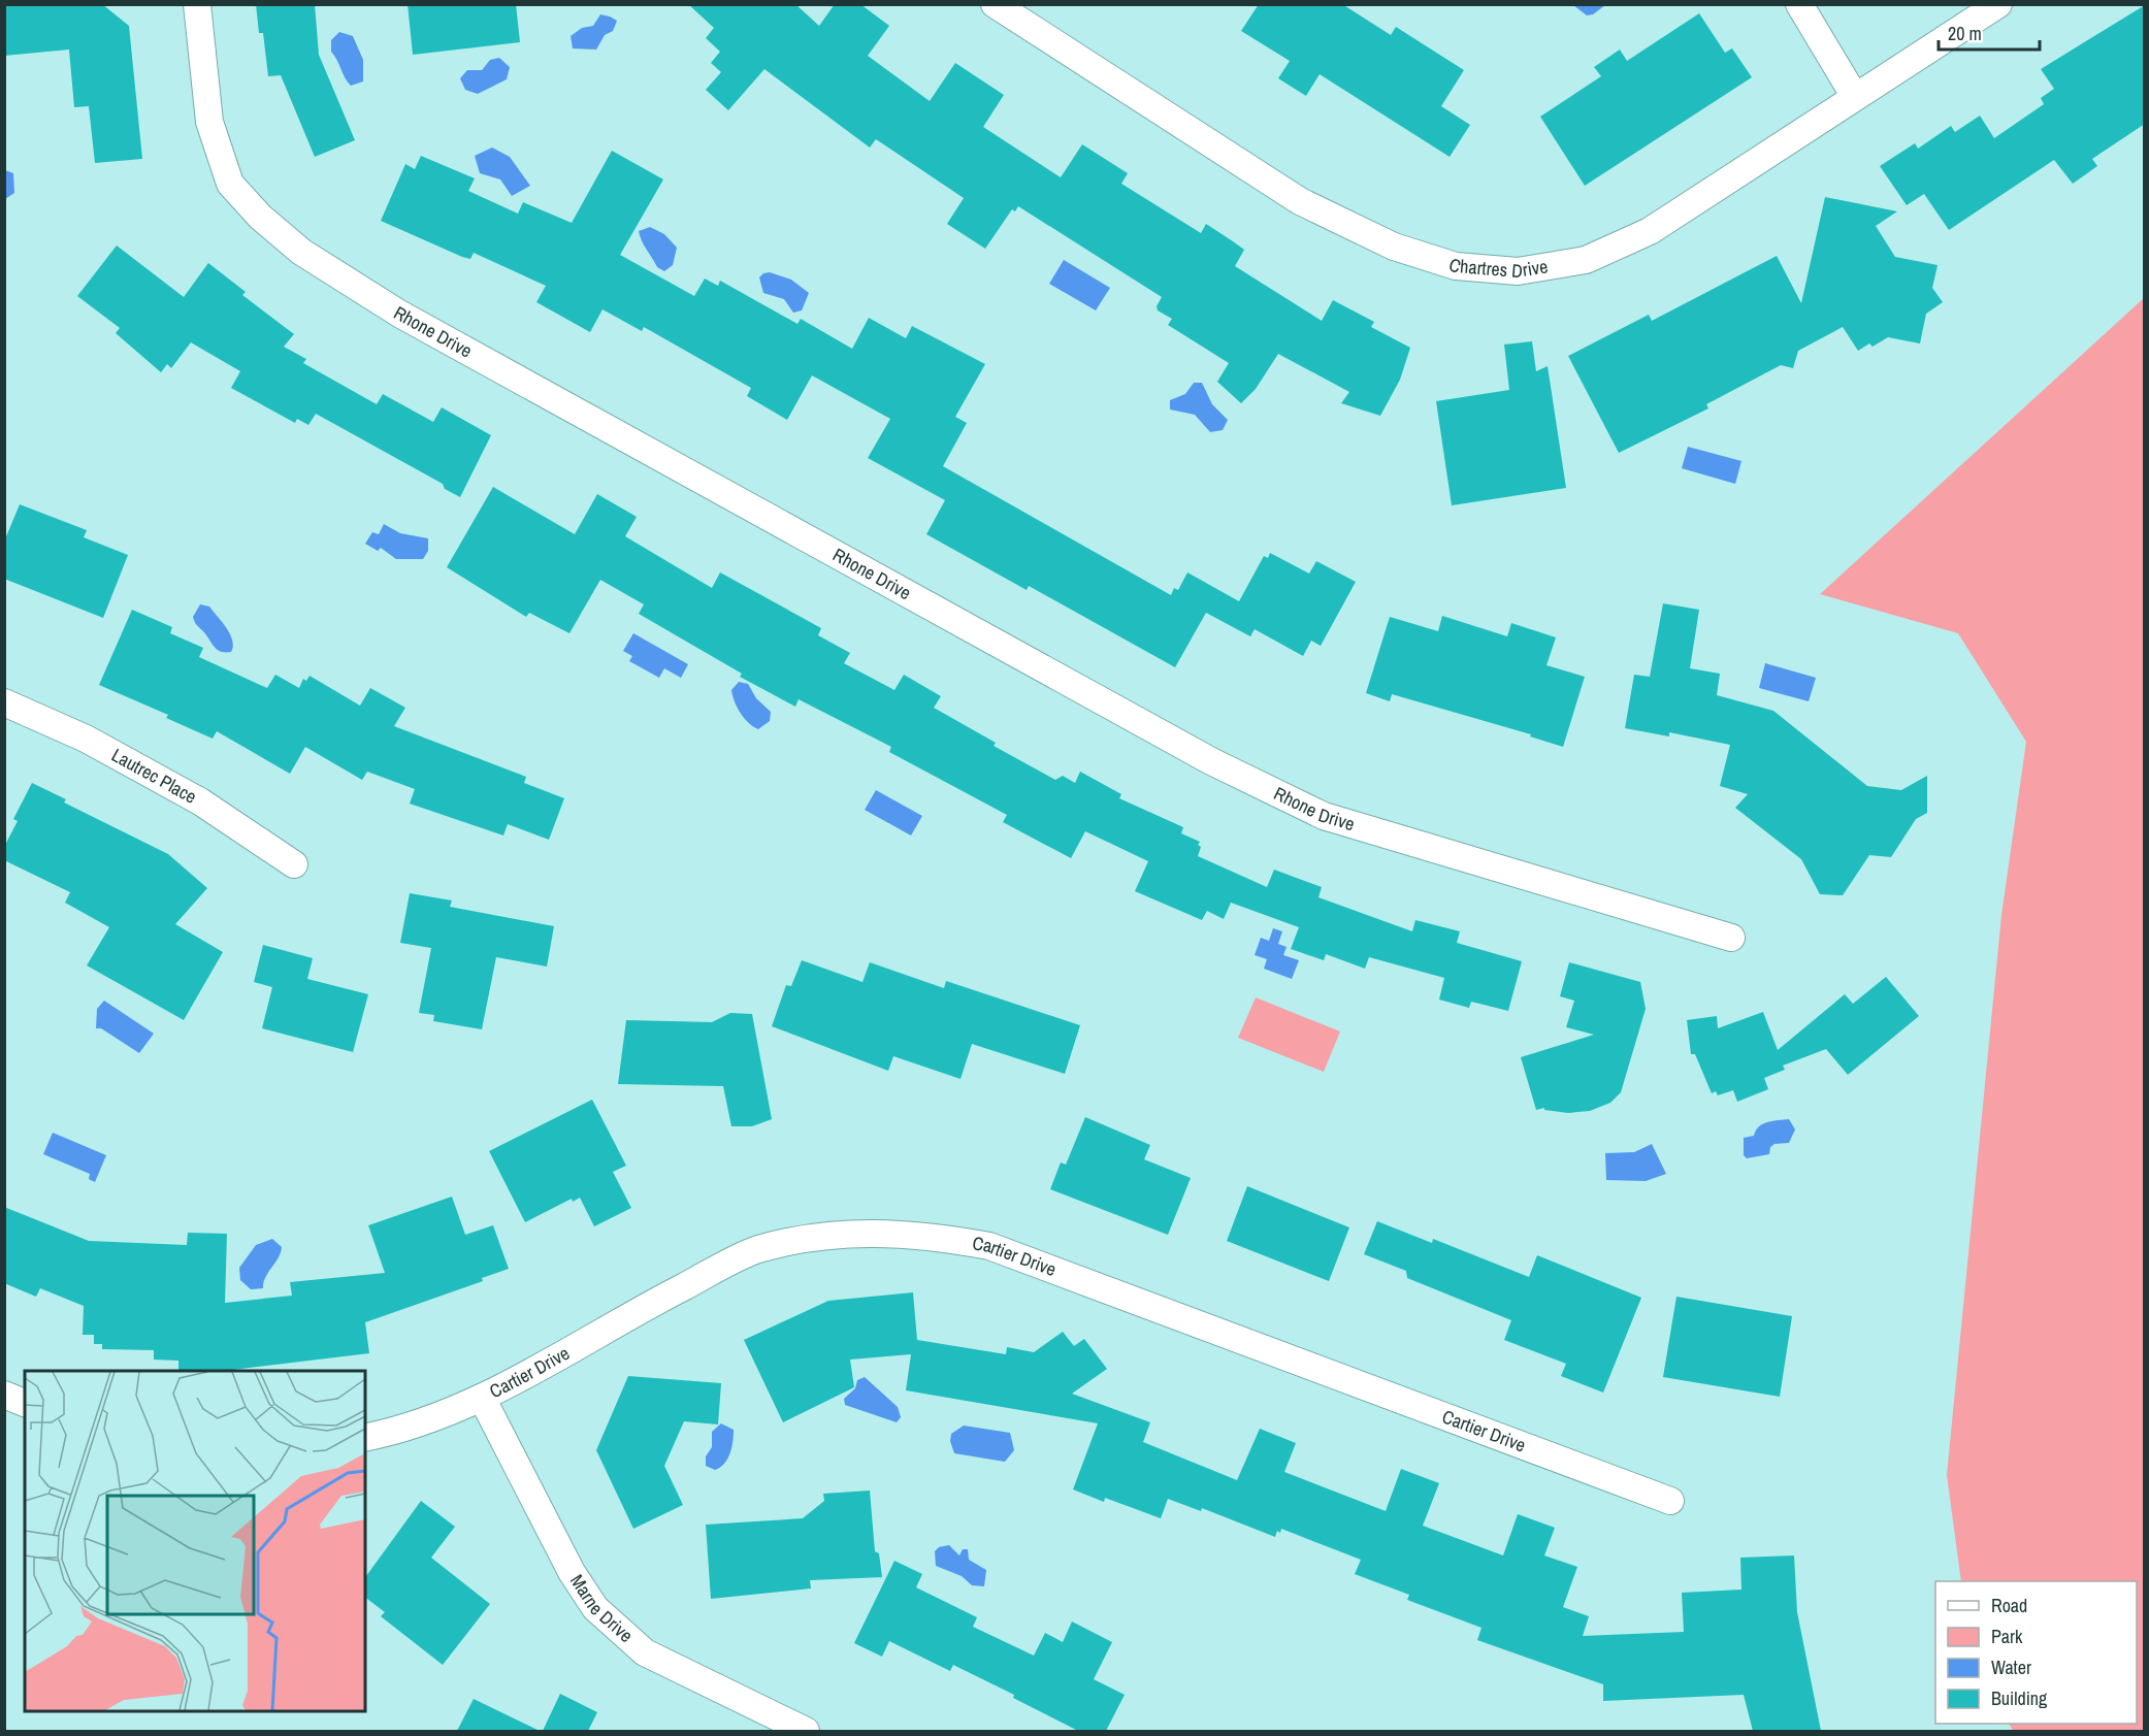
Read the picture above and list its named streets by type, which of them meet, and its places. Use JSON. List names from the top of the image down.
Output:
{
  "streets": {
    "street": [
      "Chartres Drive",
      "Rhone Drive",
      "Lautrec Place",
      "Cartier Drive",
      "Marne Drive"
    ]
  },
  "crossings": [
    ["Cartier Drive", "Marne Drive"]
  ],
  "legend": [
    "Road",
    "Park",
    "Water",
    "Building"
  ],
  "scale_bar": "20 m"
}
